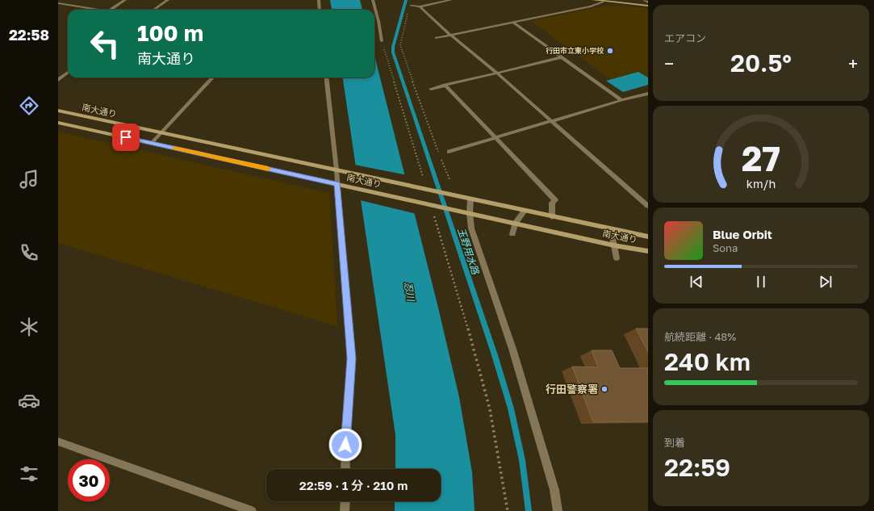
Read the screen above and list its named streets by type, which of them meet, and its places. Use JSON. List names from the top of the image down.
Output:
{
  "streets": {
    "street": ["南大通り"]
  },
  "water": ["玉野用水路", "忍川"],
  "places": ["行田市立東小学校", "行田警察署"],
  "page": {
    "tabs": "22:58",
    "tile": [
      "エアコン",
      ["航続距離 · 48%", "240 km"],
      ["到着", "22:59"]
    ],
    "turn": ["100 m", "南大通り"],
    "heat": ["−", "20.5°", "+"],
    "song": ["Blue Orbit", "Sona"],
    "limit": "30",
    "trip": "22:59 · 1 分 · 210 m",
    "gauge": ["27", "km/h"]
  }
}
